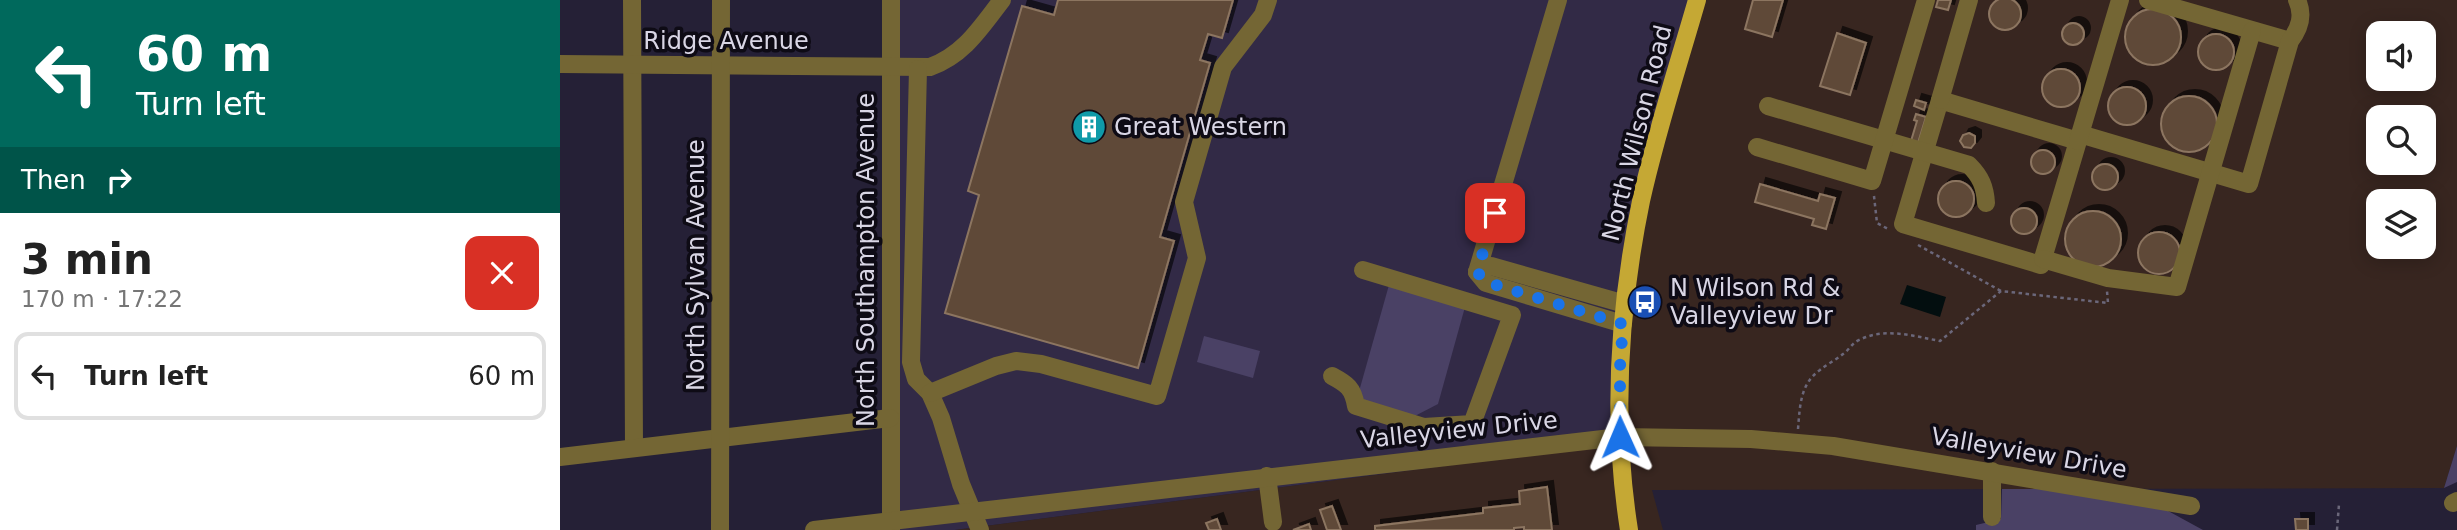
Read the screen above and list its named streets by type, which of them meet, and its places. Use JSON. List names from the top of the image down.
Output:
{
  "streets": {
    "main road": ["North Wilson Road"],
    "street": [
      "Ridge Avenue",
      "North Southampton Avenue",
      "North Sylvan Avenue",
      "Valleyview Drive"
    ]
  },
  "crossings": [
    ["Ridge Avenue", "North Southampton Avenue"],
    ["Ridge Avenue", "North Sylvan Avenue"],
    ["North Wilson Road", "Valleyview Drive"],
    ["North Southampton Avenue", "Valleyview Drive"]
  ],
  "places": {
    "building": ["Great Western"],
    "bus stop": ["N Wilson Rd & Valleyview Dr"]
  },
  "page": {
    "turn": ["60 m", "Turn left"],
    "then": "Then",
    "heading": ["3 min", "170 m · 17:22"],
    "list": [
      {
        "name": "Turn left",
        "value": "60 m"
      }
    ]
  }
}
